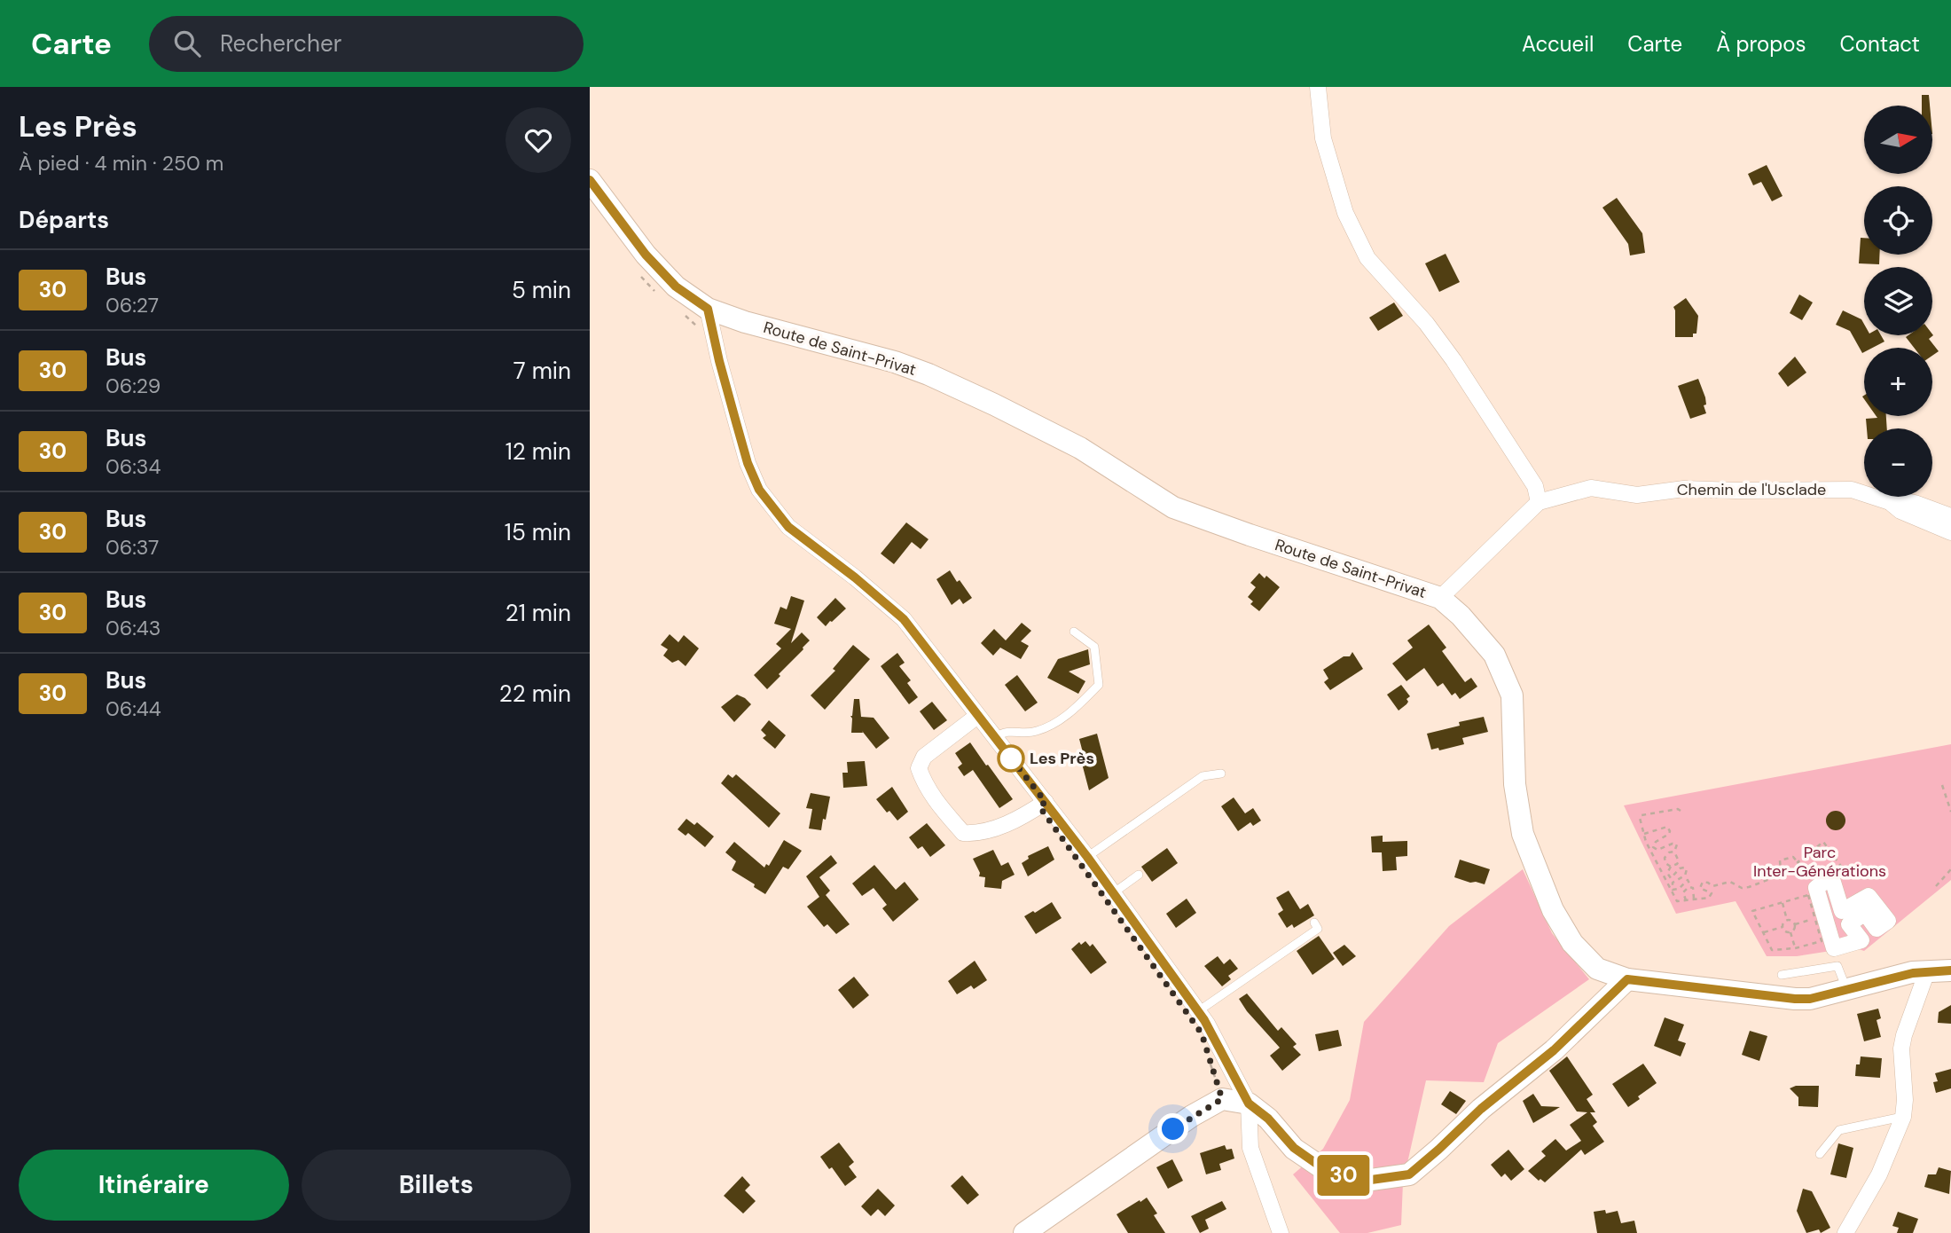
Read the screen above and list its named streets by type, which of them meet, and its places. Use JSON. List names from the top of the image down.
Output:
{
  "streets": {
    "street": ["Route de Saint-Privat", "Chemin de l'Usclade"]
  },
  "crossings": [
    ["Route de Saint-Privat", "Chemin de l'Usclade"]
  ],
  "parks": ["Parc Inter-Générations"],
  "places": ["Les Près"],
  "lines": ["bus line 30"],
  "north": "right",
  "page": {
    "header": "Carte",
    "search": "Rechercher",
    "nav": [
      "Accueil",
      "Carte",
      "À propos",
      "Contact"
    ],
    "heading": [
      ["Les Près", "À pied · 4 min · 250 m"],
      "Départs"
    ],
    "on_map": "30",
    "map_buttons": ["+", "−"],
    "list": [
      {
        "mark": "30",
        "name": "Bus",
        "note": "06:27",
        "value": "5 min"
      },
      {
        "mark": "30",
        "name": "Bus",
        "note": "06:29",
        "value": "7 min"
      },
      {
        "mark": "30",
        "name": "Bus",
        "note": "06:34",
        "value": "12 min"
      },
      {
        "mark": "30",
        "name": "Bus",
        "note": "06:37",
        "value": "15 min"
      },
      {
        "mark": "30",
        "name": "Bus",
        "note": "06:43",
        "value": "21 min"
      },
      {
        "mark": "30",
        "name": "Bus",
        "note": "06:44",
        "value": "22 min"
      }
    ],
    "buttons": ["Itinéraire", "Billets"]
  }
}
